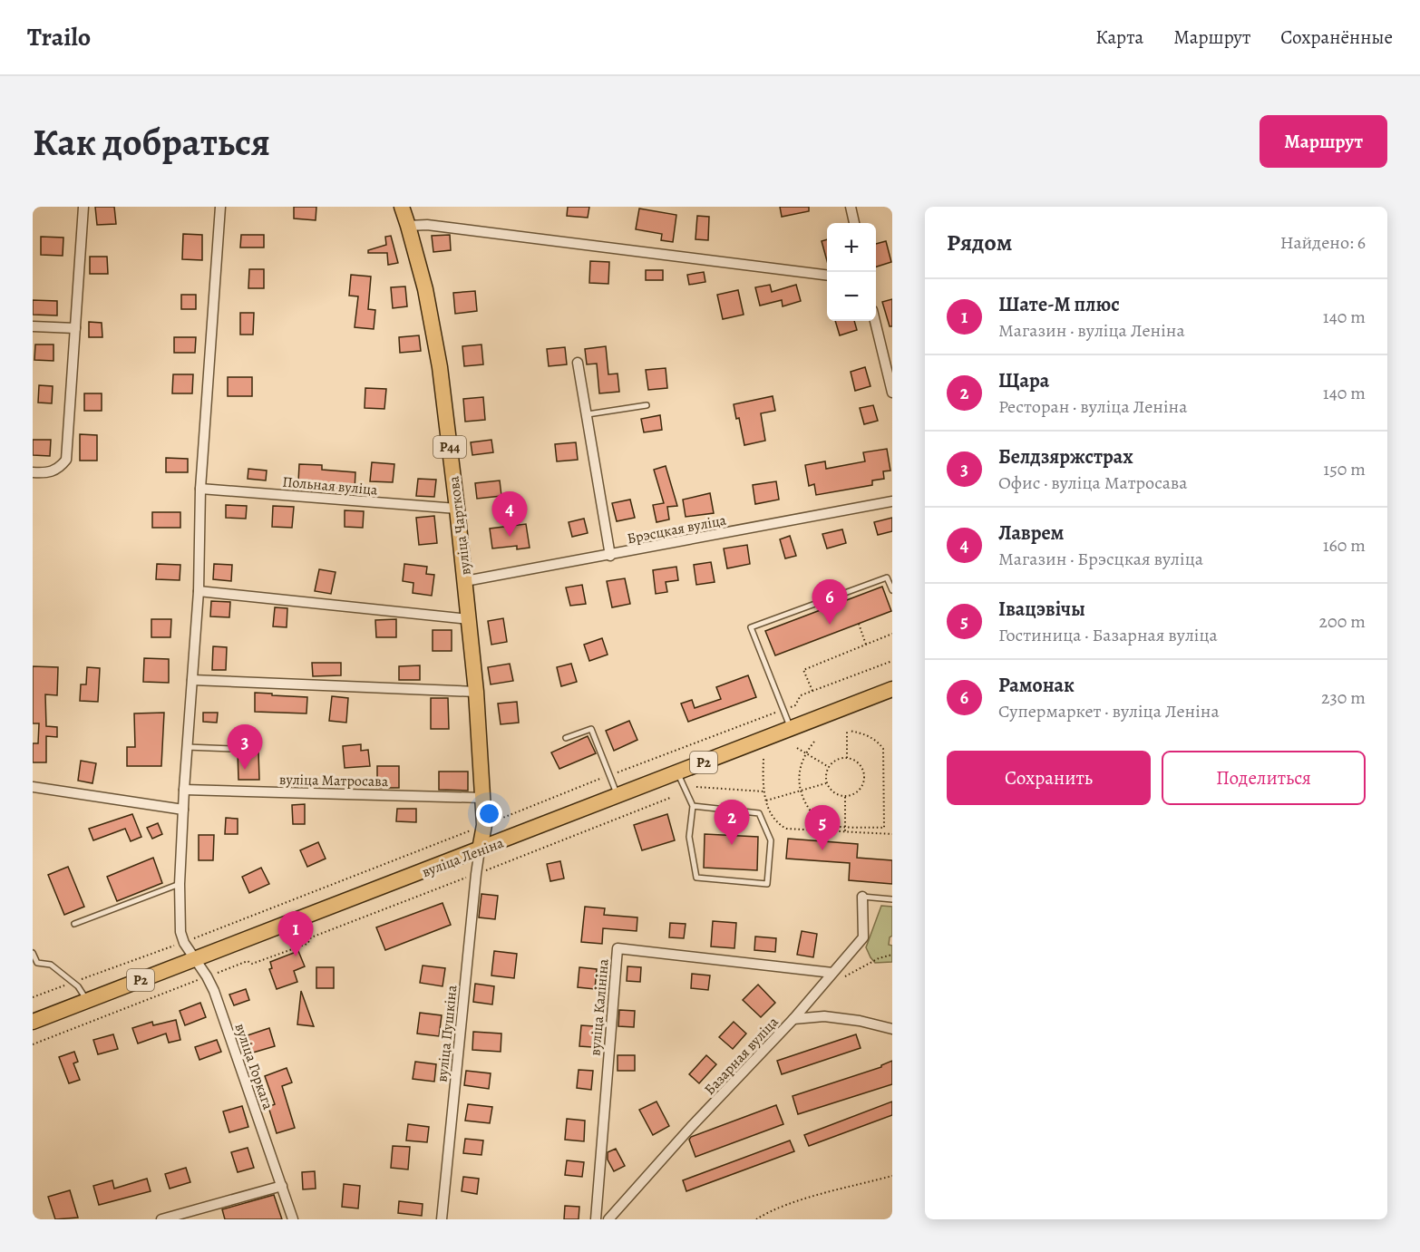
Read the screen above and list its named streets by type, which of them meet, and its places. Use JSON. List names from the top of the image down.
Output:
{
  "streets": {
    "main road": [
      "Р44",
      "вуліца Чарткова",
      "Р2",
      "вуліца Леніна"
    ],
    "street": [
      "Польная вуліца",
      "Брэсцкая вуліца",
      "вуліца Матросава",
      "вуліца Калініна",
      "вуліца Пушкіна",
      "Базарная вуліца",
      "вуліца Горкага"
    ]
  },
  "crossings": [
    ["Польная вуліца", "вуліца Чарткова"],
    ["вуліца Чарткова", "Брэсцкая вуліца"],
    ["вуліца Чарткова", "вуліца Матросава"],
    ["вуліца Чарткова", "вуліца Леніна"],
    ["вуліца Чарткова", "вуліца Пушкіна"],
    ["вуліца Леніна", "вуліца Пушкіна"],
    ["вуліца Леніна", "вуліца Горкага"],
    ["вуліца Калініна", "Базарная вуліца"]
  ],
  "page": {
    "header": "Trailo",
    "nav": ["Карта", "Маршрут", "Сохранённые"],
    "buttons": [
      "Маршрут",
      ["Сохранить", "Поделиться"]
    ],
    "title": "Как добраться",
    "heading": ["Рядом", "Найдено: 6"],
    "map_buttons": ["+", "−"],
    "list": [
      {
        "mark": "1",
        "name": "Шате-М плюс",
        "note": "Магазин · вуліца Леніна",
        "value": "140 m"
      },
      {
        "mark": "2",
        "name": "Щара",
        "note": "Ресторан · вуліца Леніна",
        "value": "140 m"
      },
      {
        "mark": "3",
        "name": "Белдзяржстрах",
        "note": "Офис · вуліца Матросава",
        "value": "150 m"
      },
      {
        "mark": "4",
        "name": "Лаврем",
        "note": "Магазин · Брэсцкая вуліца",
        "value": "160 m"
      },
      {
        "mark": "5",
        "name": "Івацэвічы",
        "note": "Гостиница · Базарная вуліца",
        "value": "200 m"
      },
      {
        "mark": "6",
        "name": "Рамонак",
        "note": "Супермаркет · вуліца Леніна",
        "value": "230 m"
      }
    ],
    "pins": [
      "4",
      "6",
      "3",
      "2",
      "5",
      "1"
    ]
  }
}
